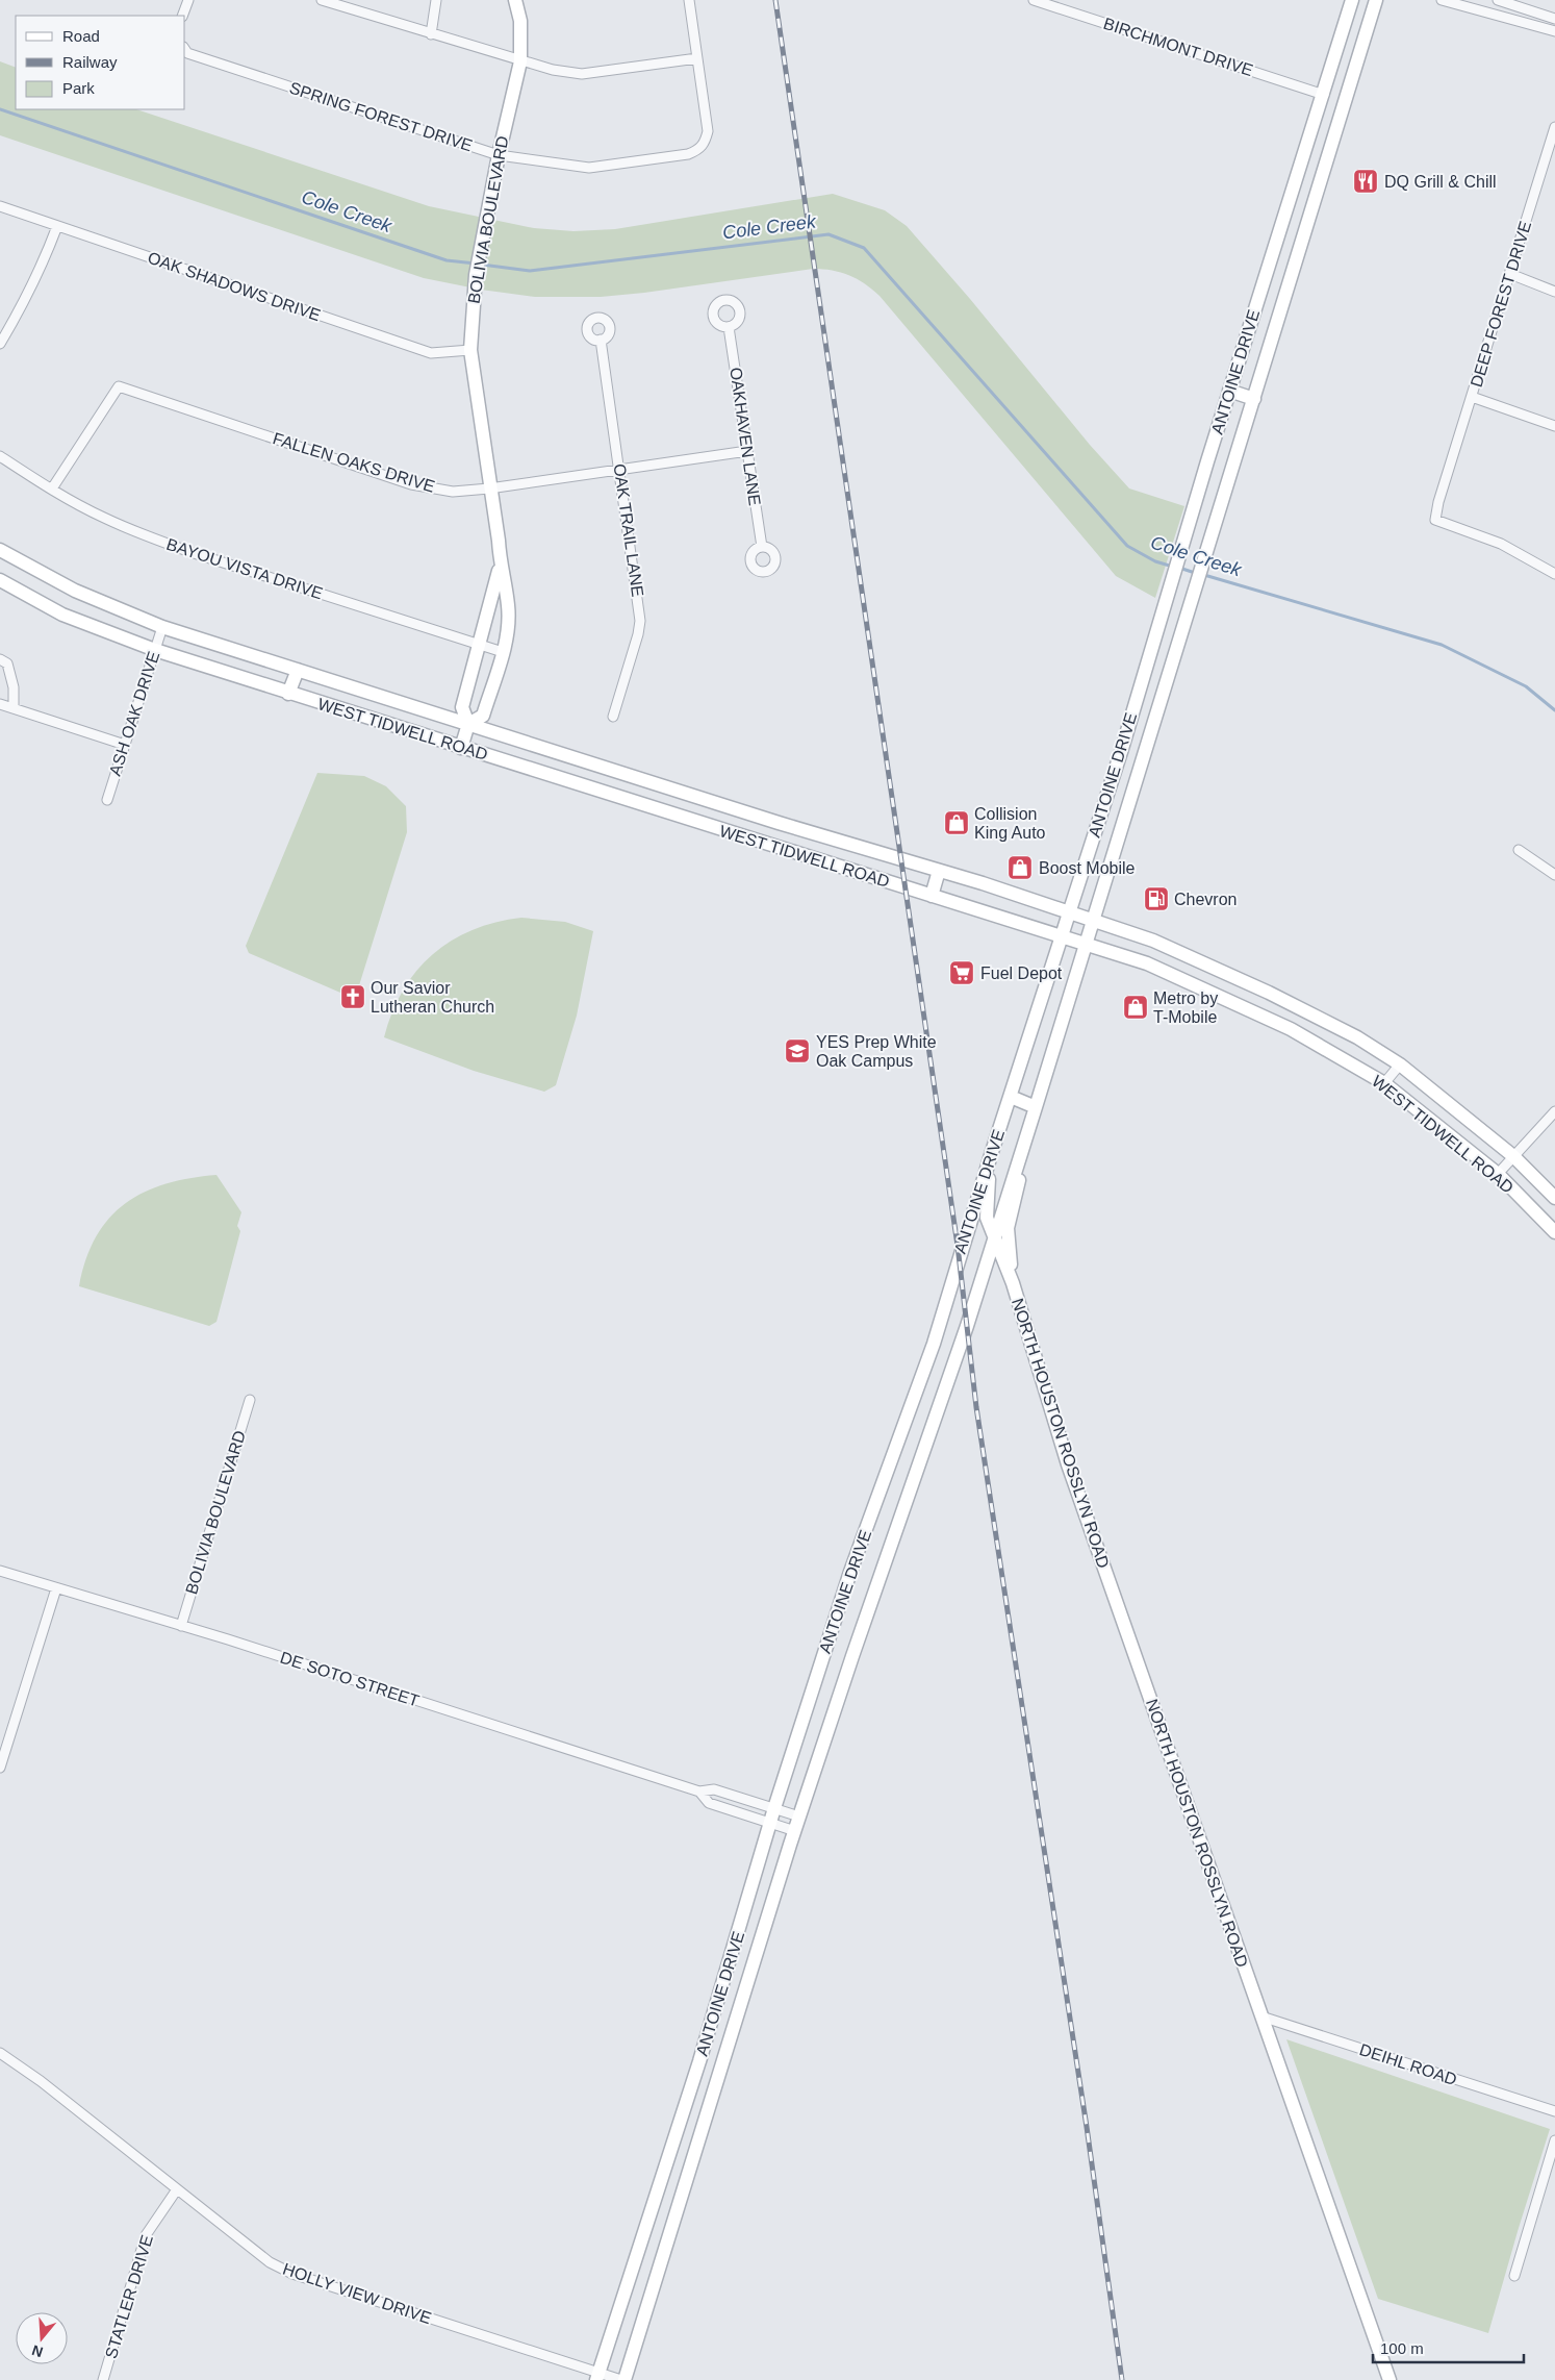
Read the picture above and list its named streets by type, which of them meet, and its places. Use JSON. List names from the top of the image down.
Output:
{
  "streets": {
    "main road": [
      "BOLIVIA BOULEVARD",
      "ANTOINE DRIVE",
      "WEST TIDWELL ROAD",
      "NORTH HOUSTON ROSSLYN ROAD"
    ],
    "street": [
      "BIRCHMONT DRIVE",
      "SPRING FOREST DRIVE",
      "OAK SHADOWS DRIVE",
      "DEEP FOREST DRIVE",
      "OAKHAVEN LANE",
      "FALLEN OAKS DRIVE",
      "OAK TRAIL LANE",
      "BAYOU VISTA DRIVE",
      "ASH OAK DRIVE",
      "DE SOTO STREET",
      "DEIHL ROAD",
      "HOLLY VIEW DRIVE",
      "STATLER DRIVE"
    ]
  },
  "crossings": [
    ["BIRCHMONT DRIVE", "ANTOINE DRIVE"],
    ["SPRING FOREST DRIVE", "BOLIVIA BOULEVARD"],
    ["BOLIVIA BOULEVARD", "OAK SHADOWS DRIVE"],
    ["BOLIVIA BOULEVARD", "FALLEN OAKS DRIVE"],
    ["BOLIVIA BOULEVARD", "BAYOU VISTA DRIVE"],
    ["BOLIVIA BOULEVARD", "WEST TIDWELL ROAD"],
    ["BOLIVIA BOULEVARD", "DE SOTO STREET"],
    ["ANTOINE DRIVE", "WEST TIDWELL ROAD"],
    ["ANTOINE DRIVE", "NORTH HOUSTON ROSSLYN ROAD"],
    ["ANTOINE DRIVE", "DE SOTO STREET"],
    ["ANTOINE DRIVE", "HOLLY VIEW DRIVE"],
    ["OAKHAVEN LANE", "FALLEN OAKS DRIVE"],
    ["FALLEN OAKS DRIVE", "OAK TRAIL LANE"],
    ["FALLEN OAKS DRIVE", "BAYOU VISTA DRIVE"],
    ["ASH OAK DRIVE", "WEST TIDWELL ROAD"],
    ["NORTH HOUSTON ROSSLYN ROAD", "DEIHL ROAD"],
    ["HOLLY VIEW DRIVE", "STATLER DRIVE"]
  ],
  "water": ["Cole Creek"],
  "places": {
    "restaurant": ["DQ Grill & Chill"],
    "shop": ["Collision King Auto", "Boost Mobile", "Metro by T-Mobile"],
    "fuel station": ["Chevron"],
    "supermarket": ["Fuel Depot"],
    "church": ["Our Savior Lutheran Church"],
    "school or university": ["YES Prep White Oak Campus"]
  },
  "legend": ["Road", "Railway", "Park"],
  "scale_bar": "100 m",
  "north": "bottom"
}
